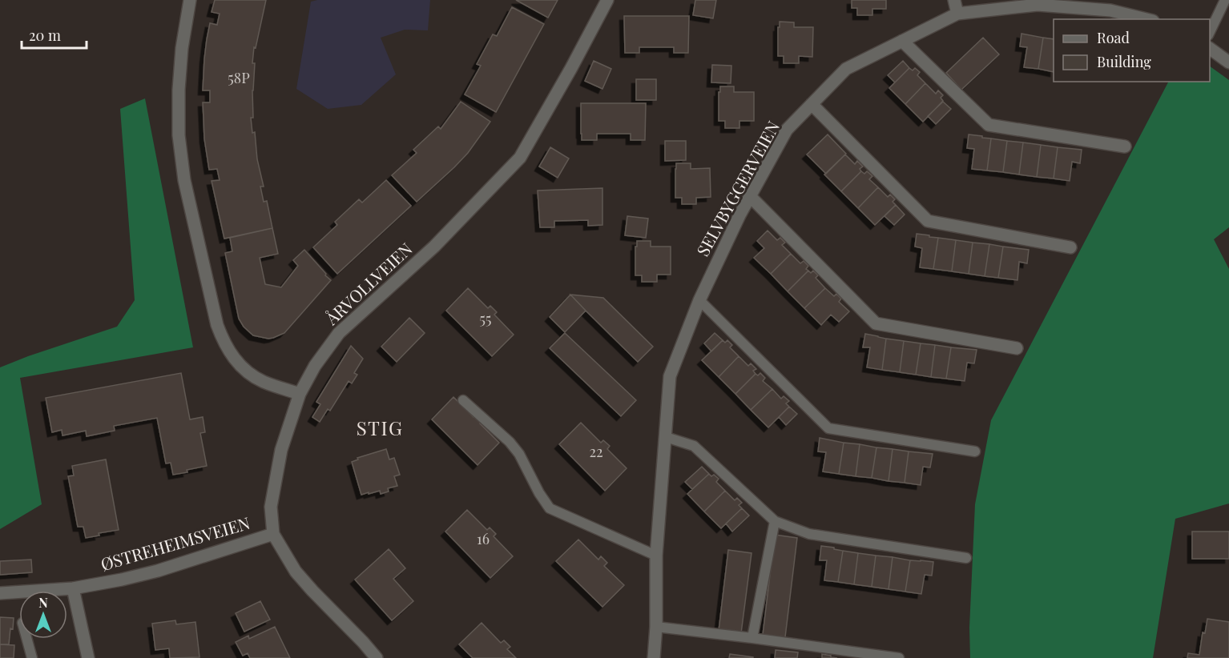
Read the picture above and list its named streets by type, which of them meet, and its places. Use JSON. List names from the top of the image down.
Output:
{
  "streets": {
    "street": ["SELVBYGGERVEIEN", "ÅRVOLLVEIEN", "ØSTREHEIMSVEIEN"]
  },
  "crossings": [
    ["ÅRVOLLVEIEN", "ØSTREHEIMSVEIEN"]
  ],
  "districts": ["STIG"],
  "house_numbers": [
    "58P",
    "55",
    "22",
    "16"
  ],
  "legend": ["Road", "Building"],
  "scale_bar": "20 m",
  "north": "top"
}
